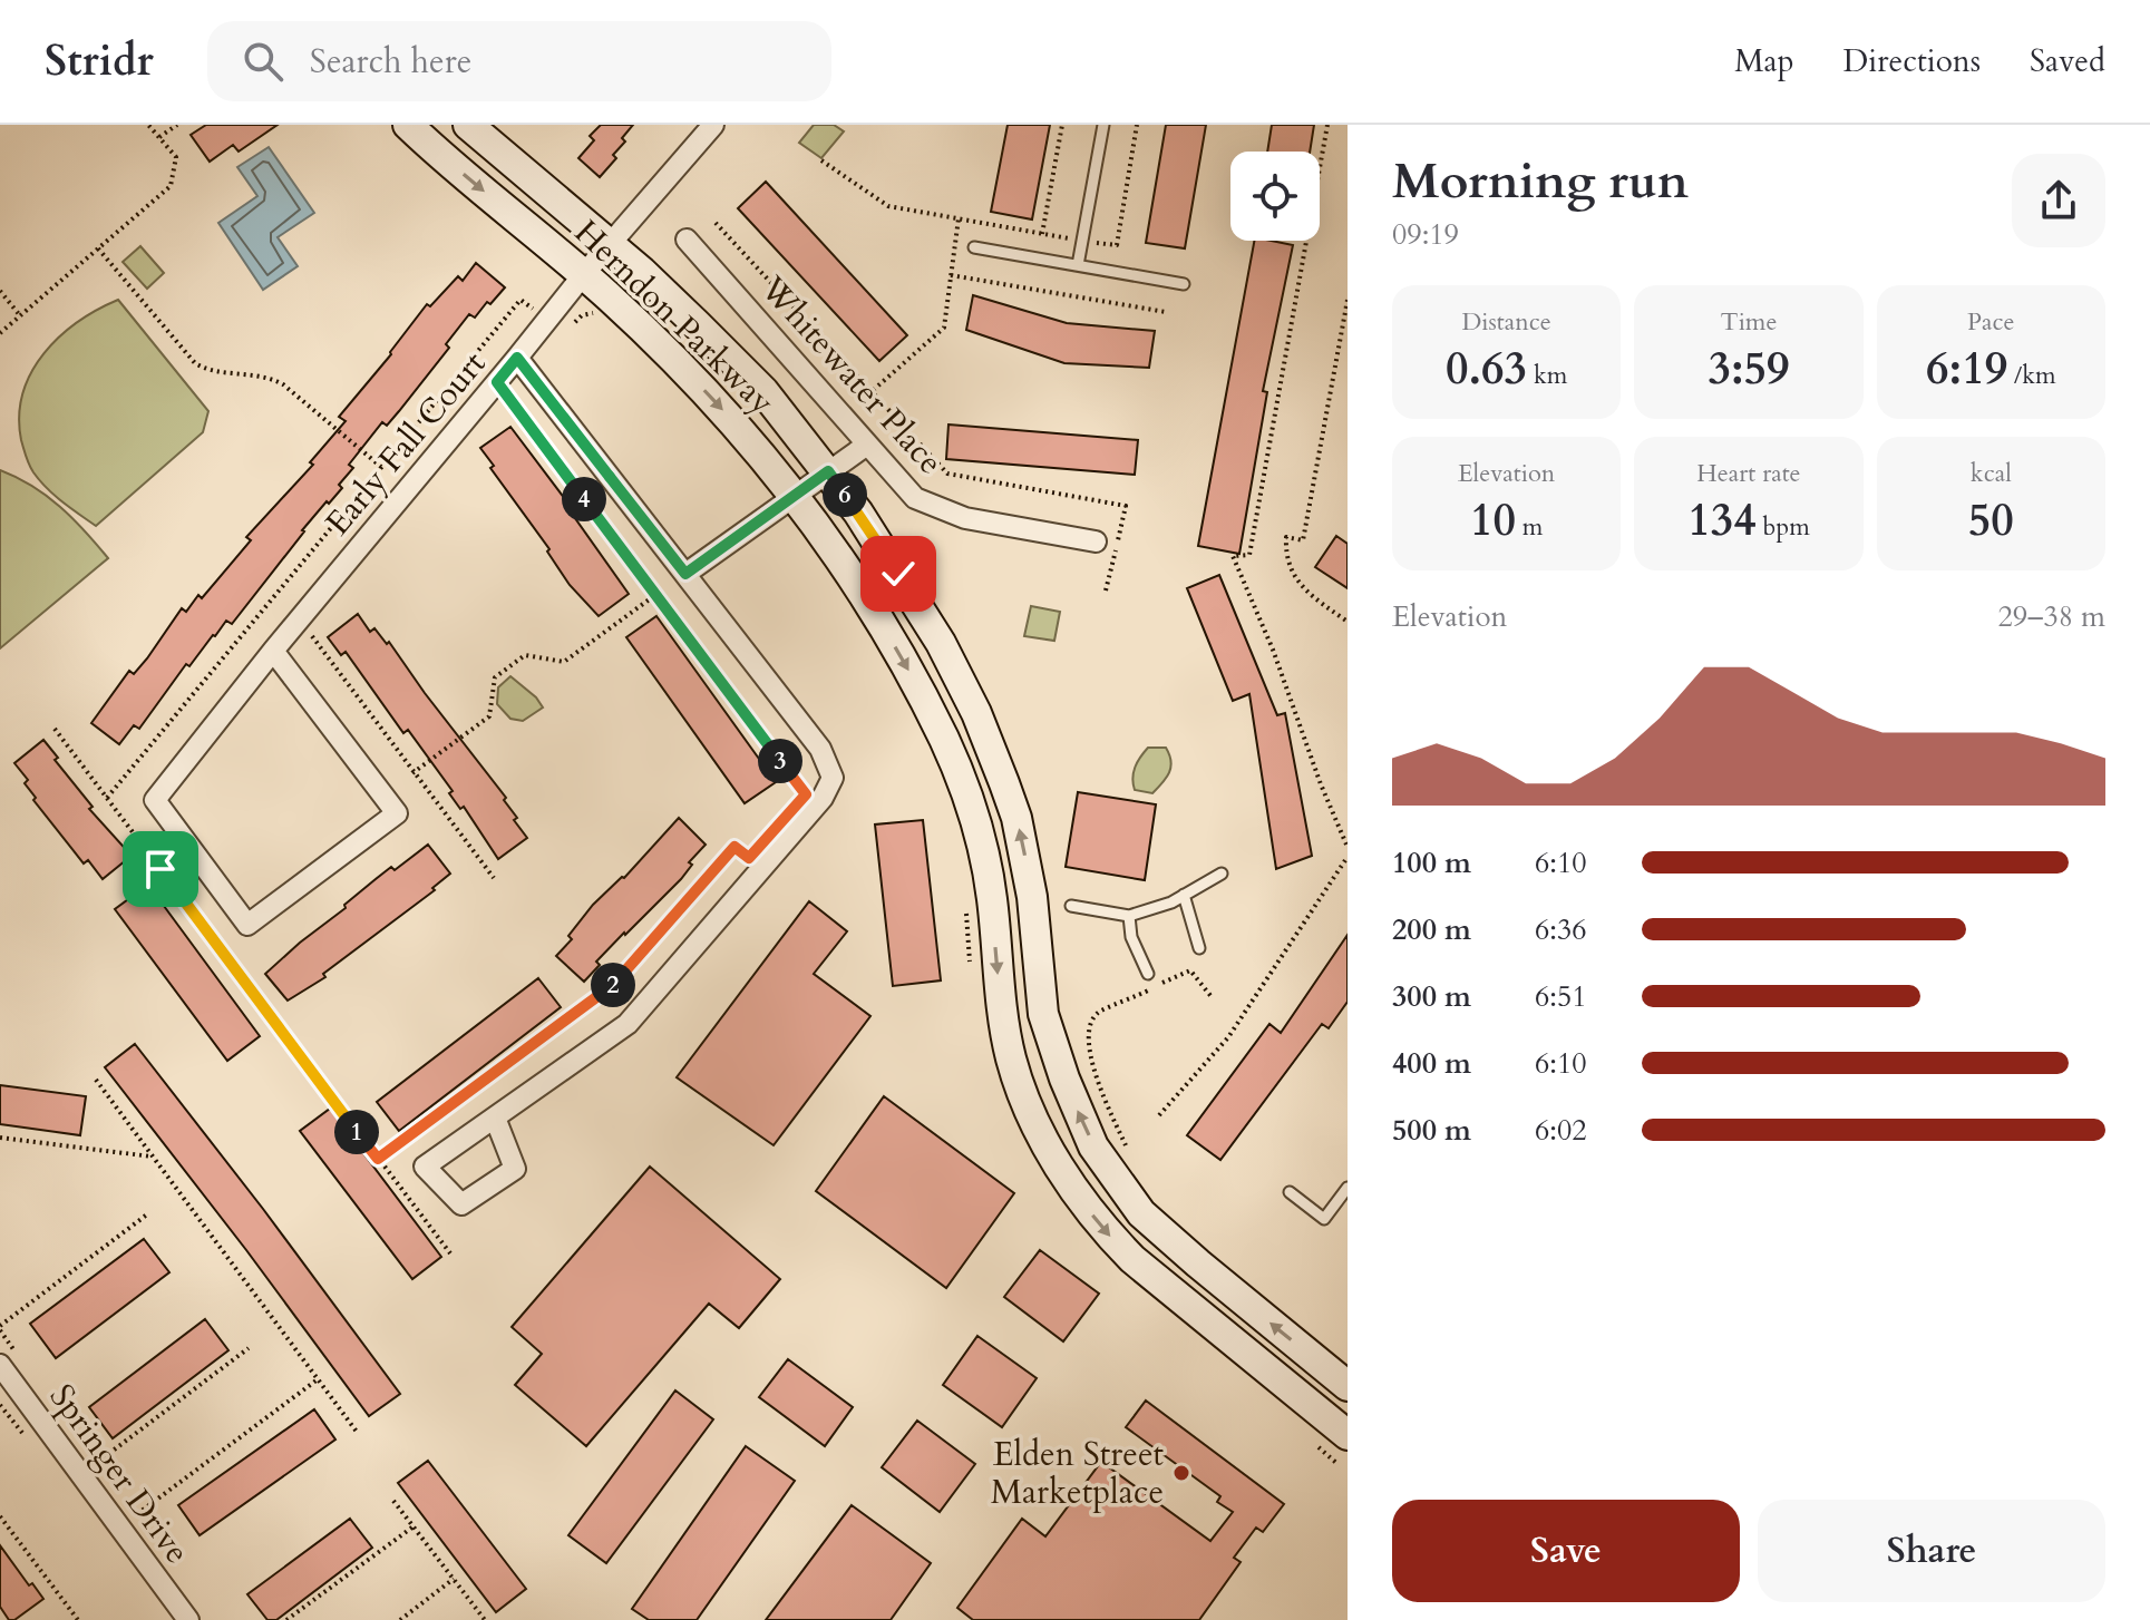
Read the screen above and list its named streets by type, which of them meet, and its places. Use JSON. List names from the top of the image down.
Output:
{
  "streets": {
    "main road": ["Herndon Parkway"],
    "street": ["Whitewater Place", "Early Fall Court", "Springer Drive"]
  },
  "crossings": [
    ["Herndon Parkway", "Early Fall Court"]
  ],
  "places": ["Elden Street Marketplace"],
  "page": {
    "header": "Stridr",
    "search": "Search here",
    "nav": ["Map", "Directions", "Saved"],
    "heading": ["Morning run", "09:19"],
    "stats": [
      ["Distance", "0.63 km"],
      ["Time", "3:59"],
      ["Pace", "6:19 /km"],
      ["Elevation", "10 m"],
      ["Heart rate", "134 bpm"],
      ["kcal", "50"]
    ],
    "pins": [
      "6",
      "4",
      "3",
      "2",
      "1"
    ],
    "chart": ["Elevation", "29–38 m"],
    "list": [
      {
        "name": "100 m",
        "note": "6:10"
      },
      {
        "name": "200 m",
        "note": "6:36"
      },
      {
        "name": "300 m",
        "note": "6:51"
      },
      {
        "name": "400 m",
        "note": "6:10"
      },
      {
        "name": "500 m",
        "note": "6:02"
      }
    ],
    "buttons": ["Save", "Share"]
  }
}
